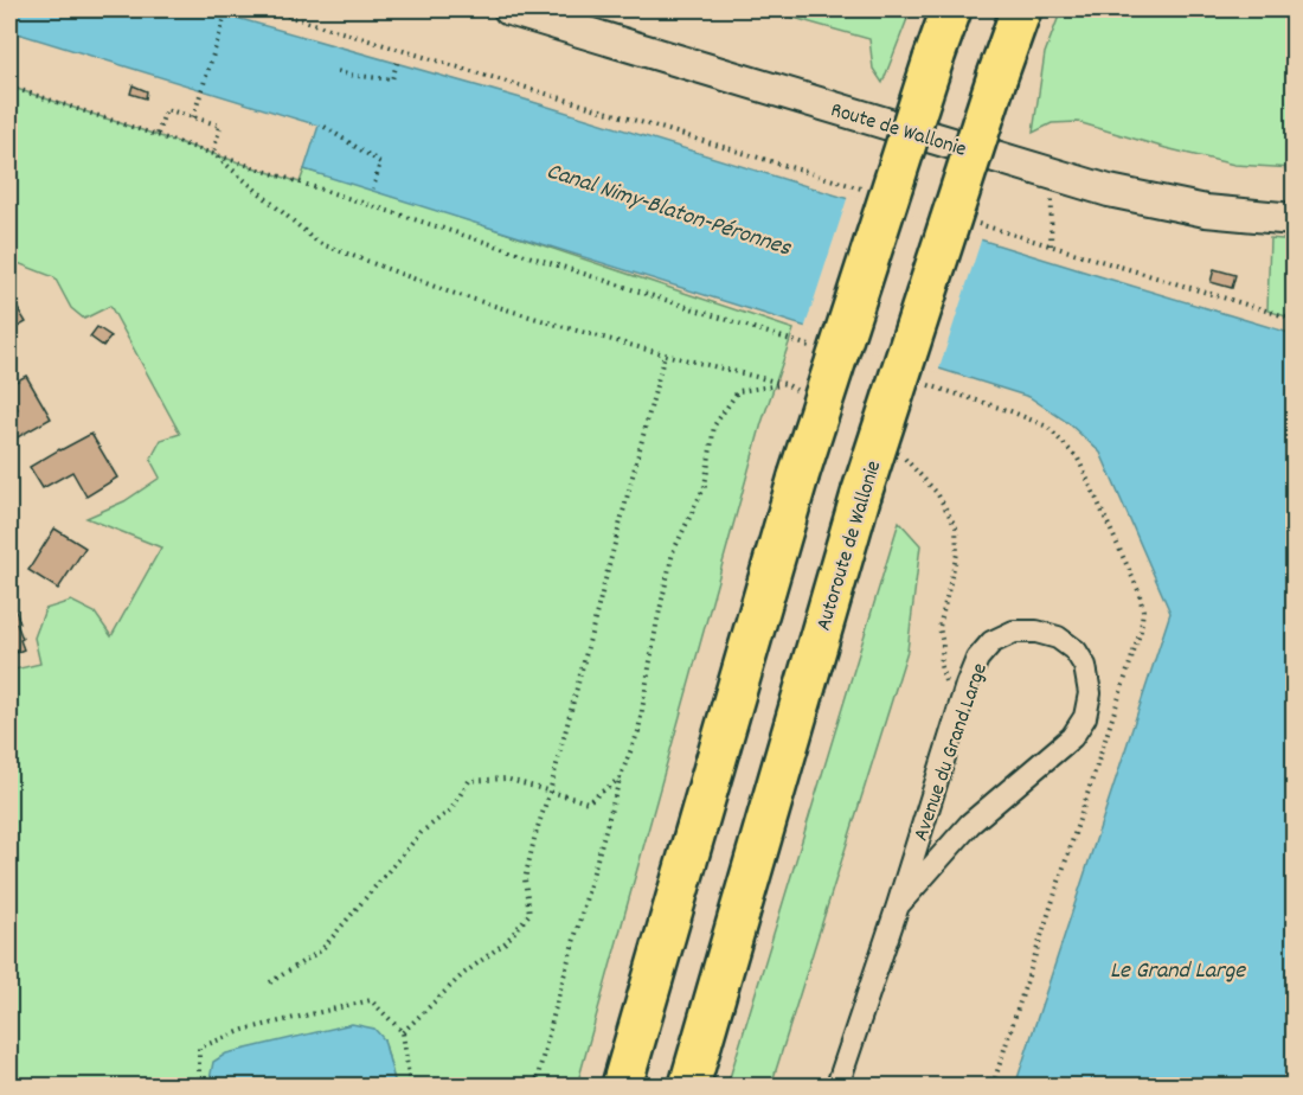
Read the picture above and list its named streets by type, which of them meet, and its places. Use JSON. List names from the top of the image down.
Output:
{
  "streets": {
    "highway": ["Autoroute de Wallonie"],
    "main road": ["Route de Wallonie"],
    "street": ["Avenue du Grand Large"]
  },
  "water": ["Canal Nimy-Blaton-Péronnes", "Le Grand Large"]
}
